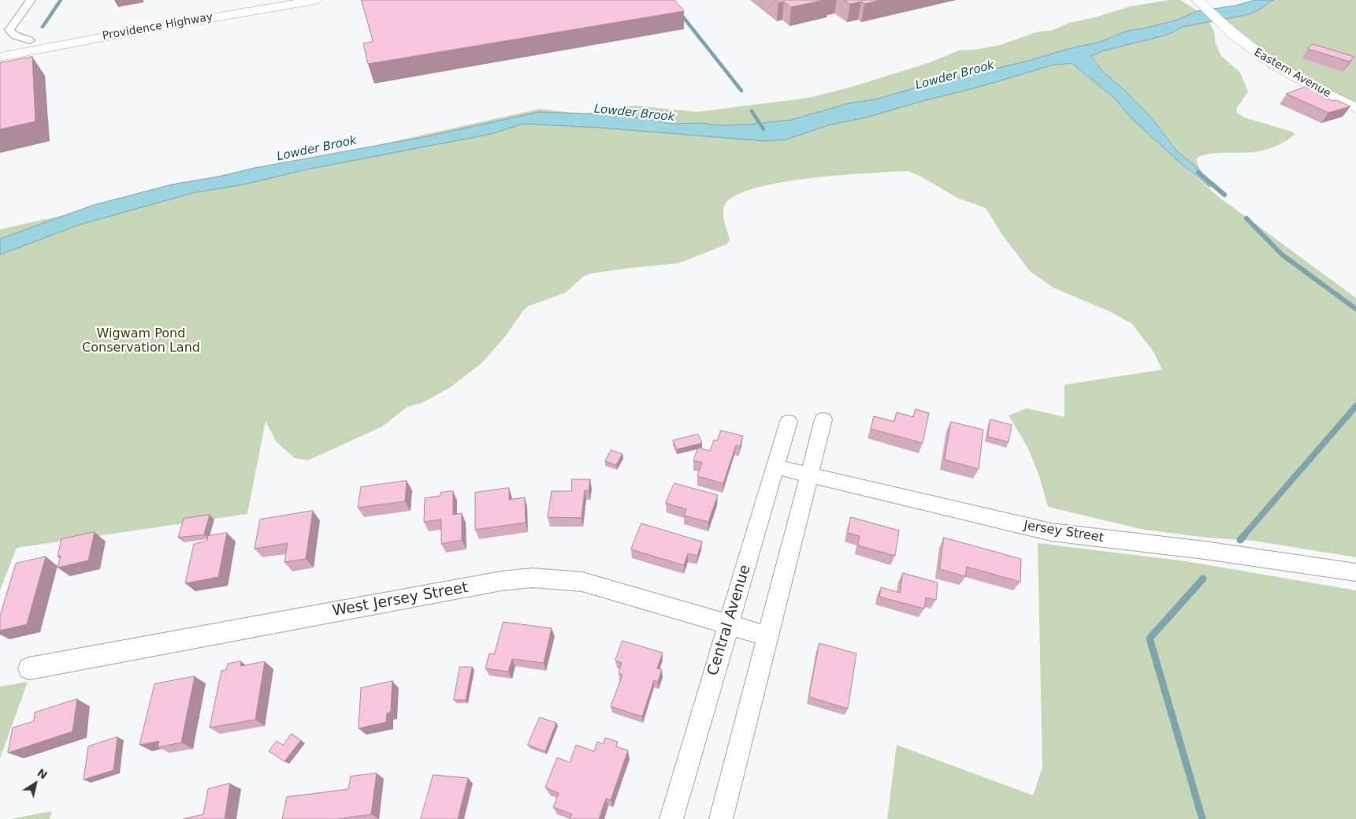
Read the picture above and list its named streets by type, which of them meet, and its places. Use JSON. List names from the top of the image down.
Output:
{
  "streets": {
    "main road": ["Providence Highway", "Eastern Avenue"],
    "street": ["Jersey Street", "West Jersey Street", "Central Avenue"]
  },
  "crossings": [
    ["Jersey Street", "Central Avenue"],
    ["West Jersey Street", "Central Avenue"]
  ],
  "water": ["Lowder Brook"],
  "parks": ["Wigwam Pond Conservation Land"],
  "north": "top right"
}
